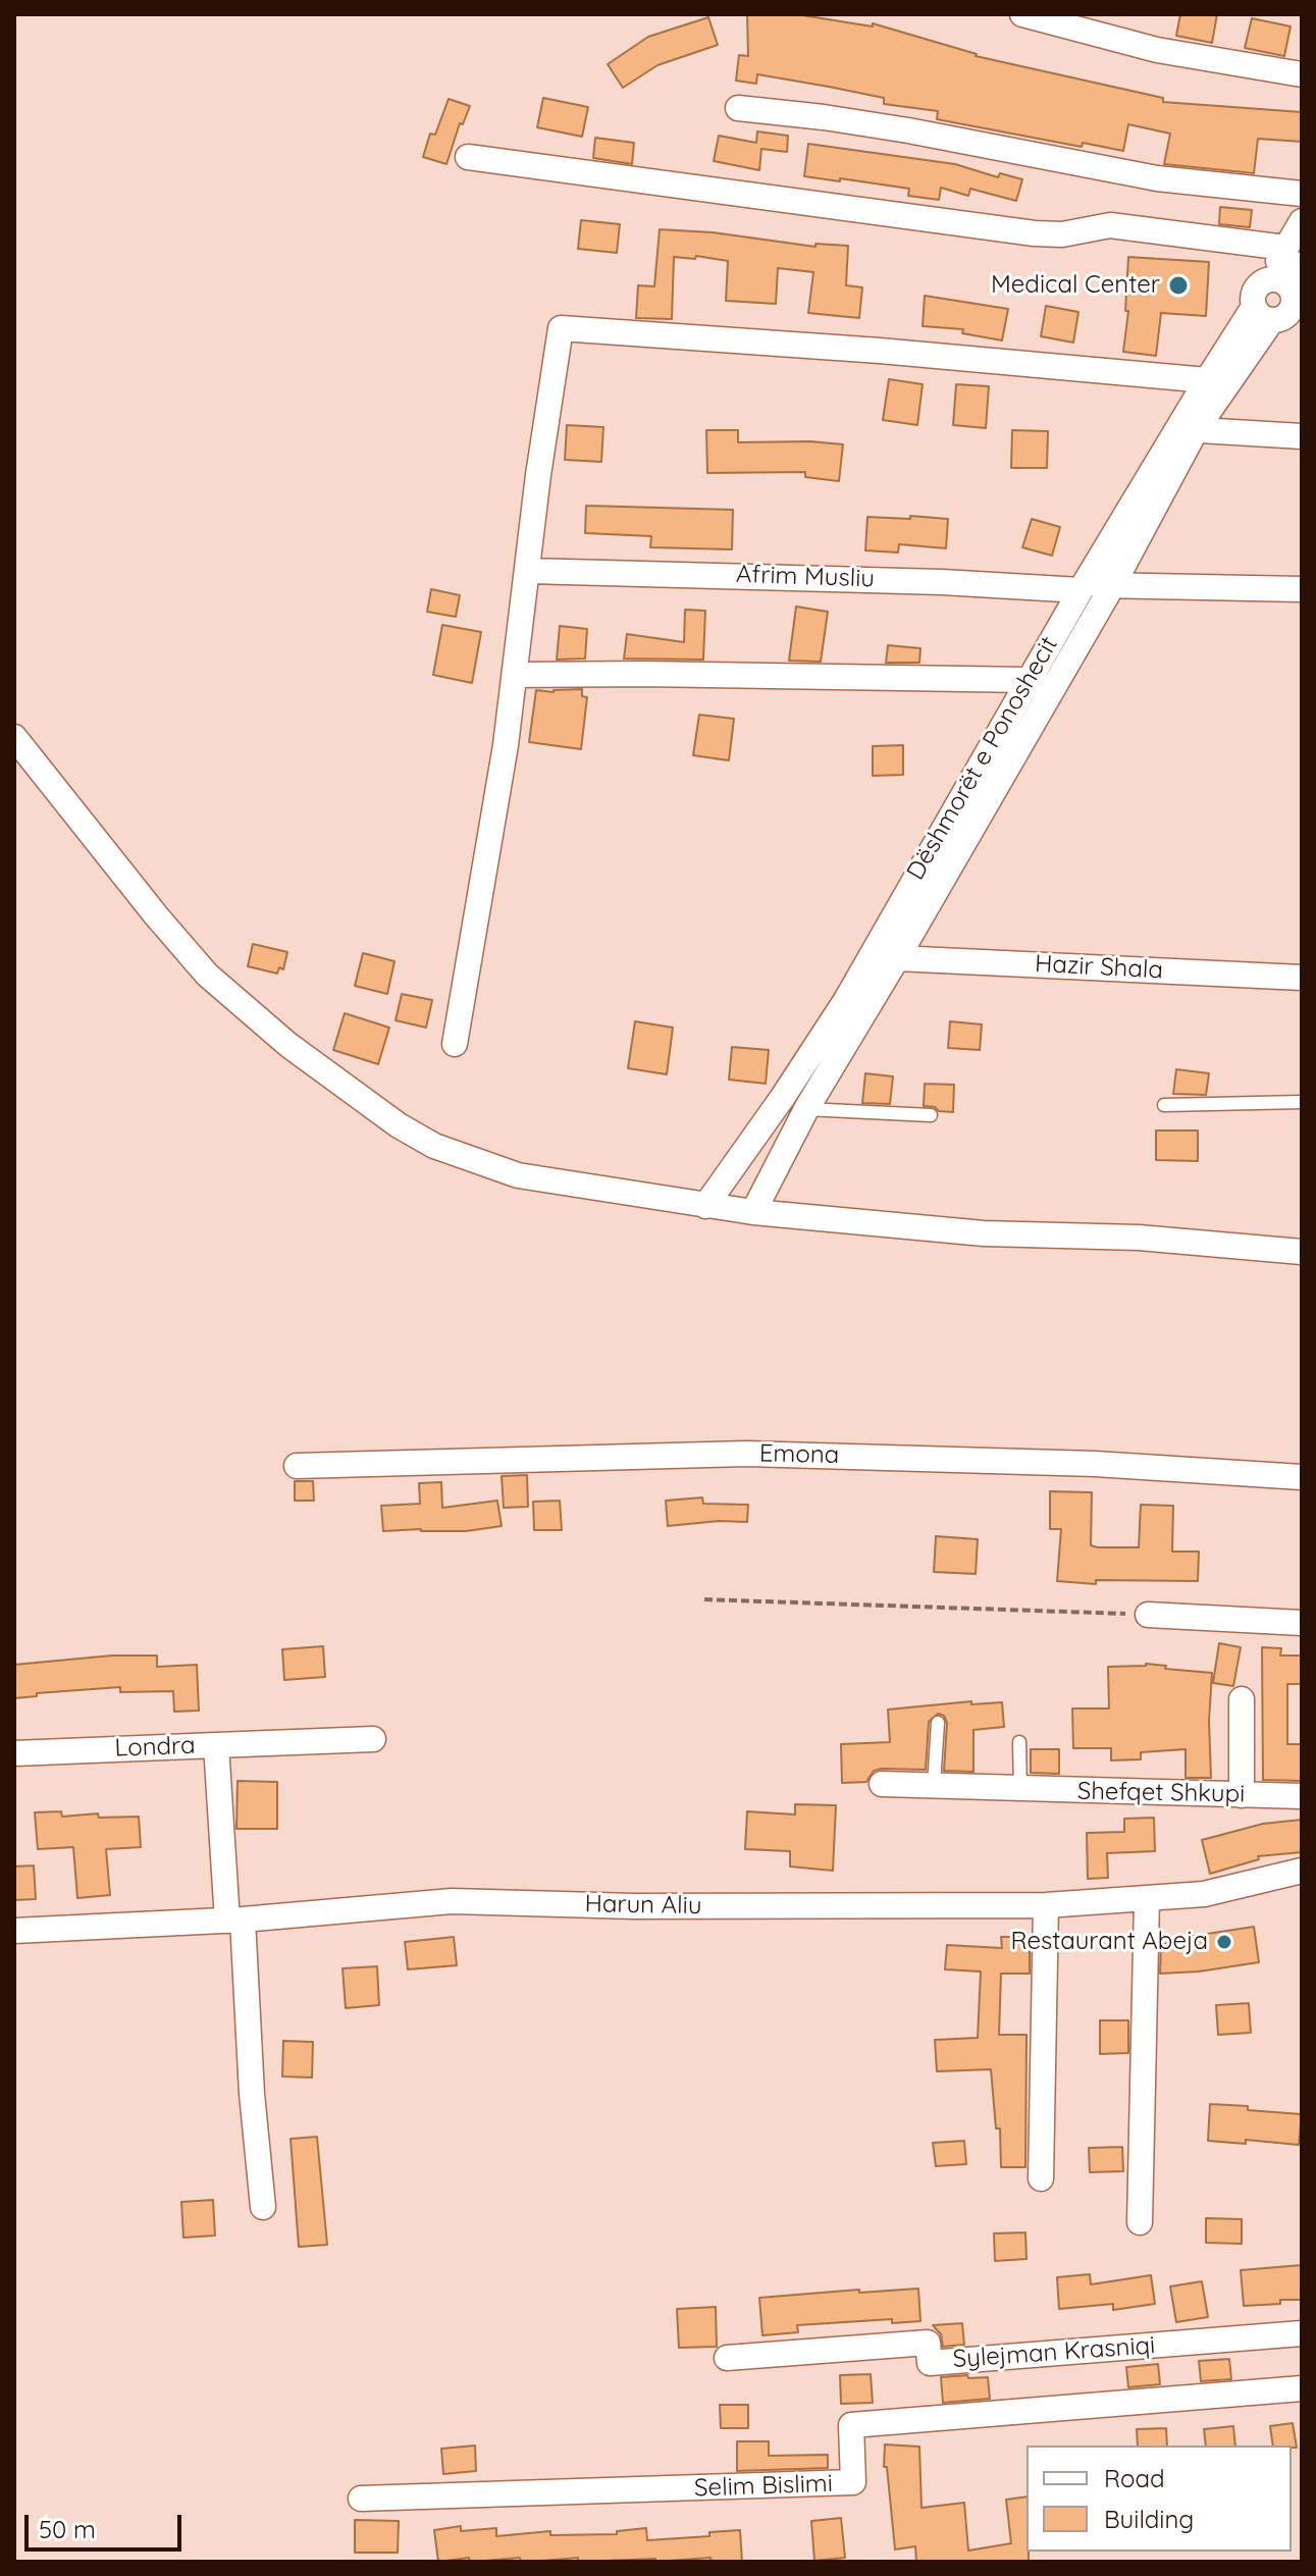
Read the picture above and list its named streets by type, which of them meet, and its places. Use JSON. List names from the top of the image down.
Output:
{
  "streets": {
    "street": [
      "Afrim Musliu",
      "Dëshmorët e Ponoshecit",
      "Hazir Shala",
      "Emona",
      "Londra",
      "Shefqet Shkupi",
      "Harun Aliu",
      "Sylejman Krasniqi",
      "Selim Bislimi"
    ]
  },
  "crossings": [
    ["Afrim Musliu", "Dëshmorët e Ponoshecit"],
    ["Dëshmorët e Ponoshecit", "Hazir Shala"],
    ["Londra", "Harun Aliu"]
  ],
  "places": ["Medical Center", "Restaurant Abeja"],
  "legend": ["Road", "Building"],
  "scale_bar": "50 m"
}
